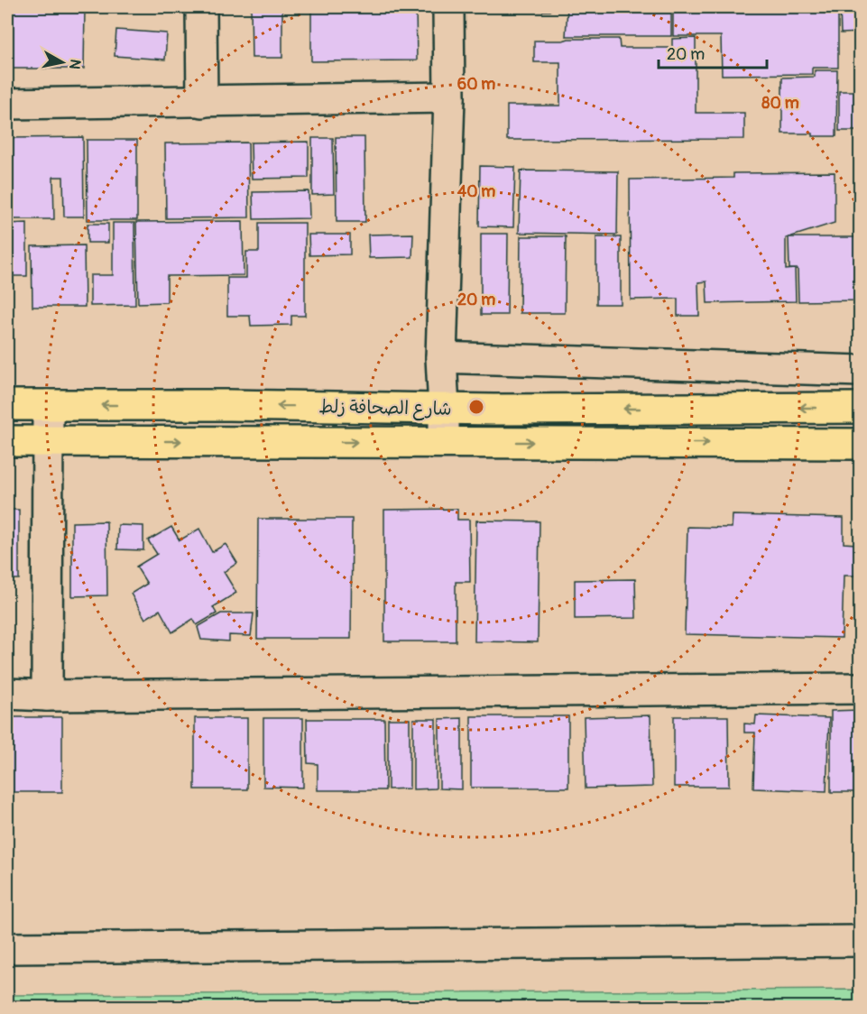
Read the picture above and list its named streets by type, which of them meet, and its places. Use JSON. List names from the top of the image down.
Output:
{
  "streets": {
    "highway": ["شارع الصحافة زلط"]
  },
  "scale_bar": "20 m",
  "north": "right",
  "rings": [
    "60 m",
    "80 m",
    "40 m",
    "20 m"
  ]
}
